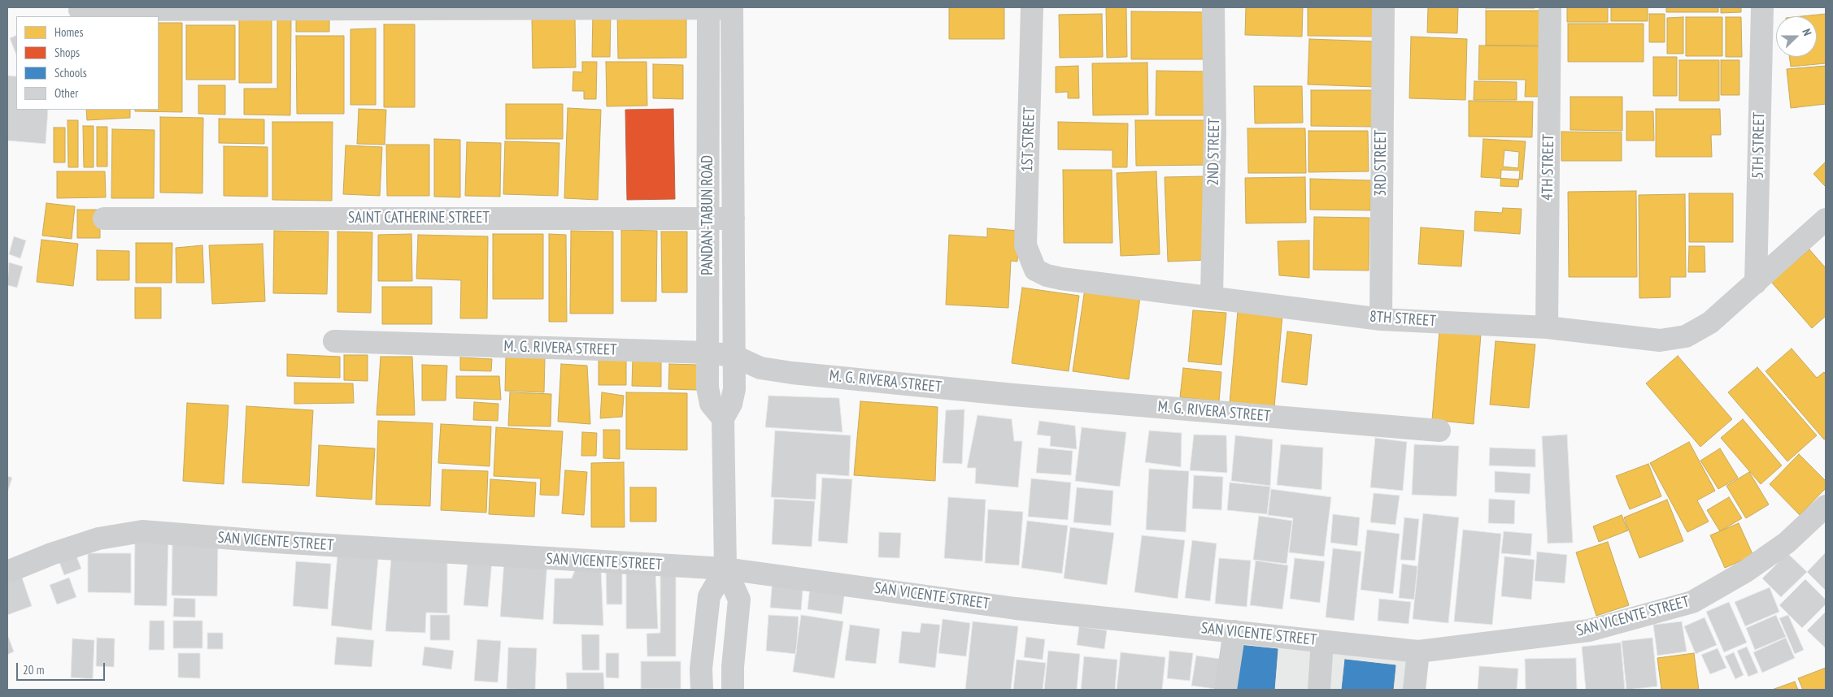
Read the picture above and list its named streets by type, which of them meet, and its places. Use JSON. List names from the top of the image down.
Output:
{
  "streets": {
    "street": [
      "1ST STREET",
      "5TH STREET",
      "2ND STREET",
      "3RD STREET",
      "4TH STREET",
      "PANDAN-TABUN ROAD",
      "SAINT CATHERINE STREET",
      "8TH STREET",
      "M. G. RIVERA STREET",
      "SAN VICENTE STREET"
    ]
  },
  "crossings": [
    ["1ST STREET", "8TH STREET"],
    ["5TH STREET", "8TH STREET"],
    ["2ND STREET", "8TH STREET"],
    ["3RD STREET", "8TH STREET"],
    ["4TH STREET", "8TH STREET"],
    ["PANDAN-TABUN ROAD", "SAINT CATHERINE STREET"],
    ["PANDAN-TABUN ROAD", "M. G. RIVERA STREET"],
    ["PANDAN-TABUN ROAD", "SAN VICENTE STREET"]
  ],
  "legend": [
    "Homes",
    "Shops",
    "Schools",
    "Other"
  ],
  "scale_bar": "20 m",
  "north": "right"
}
